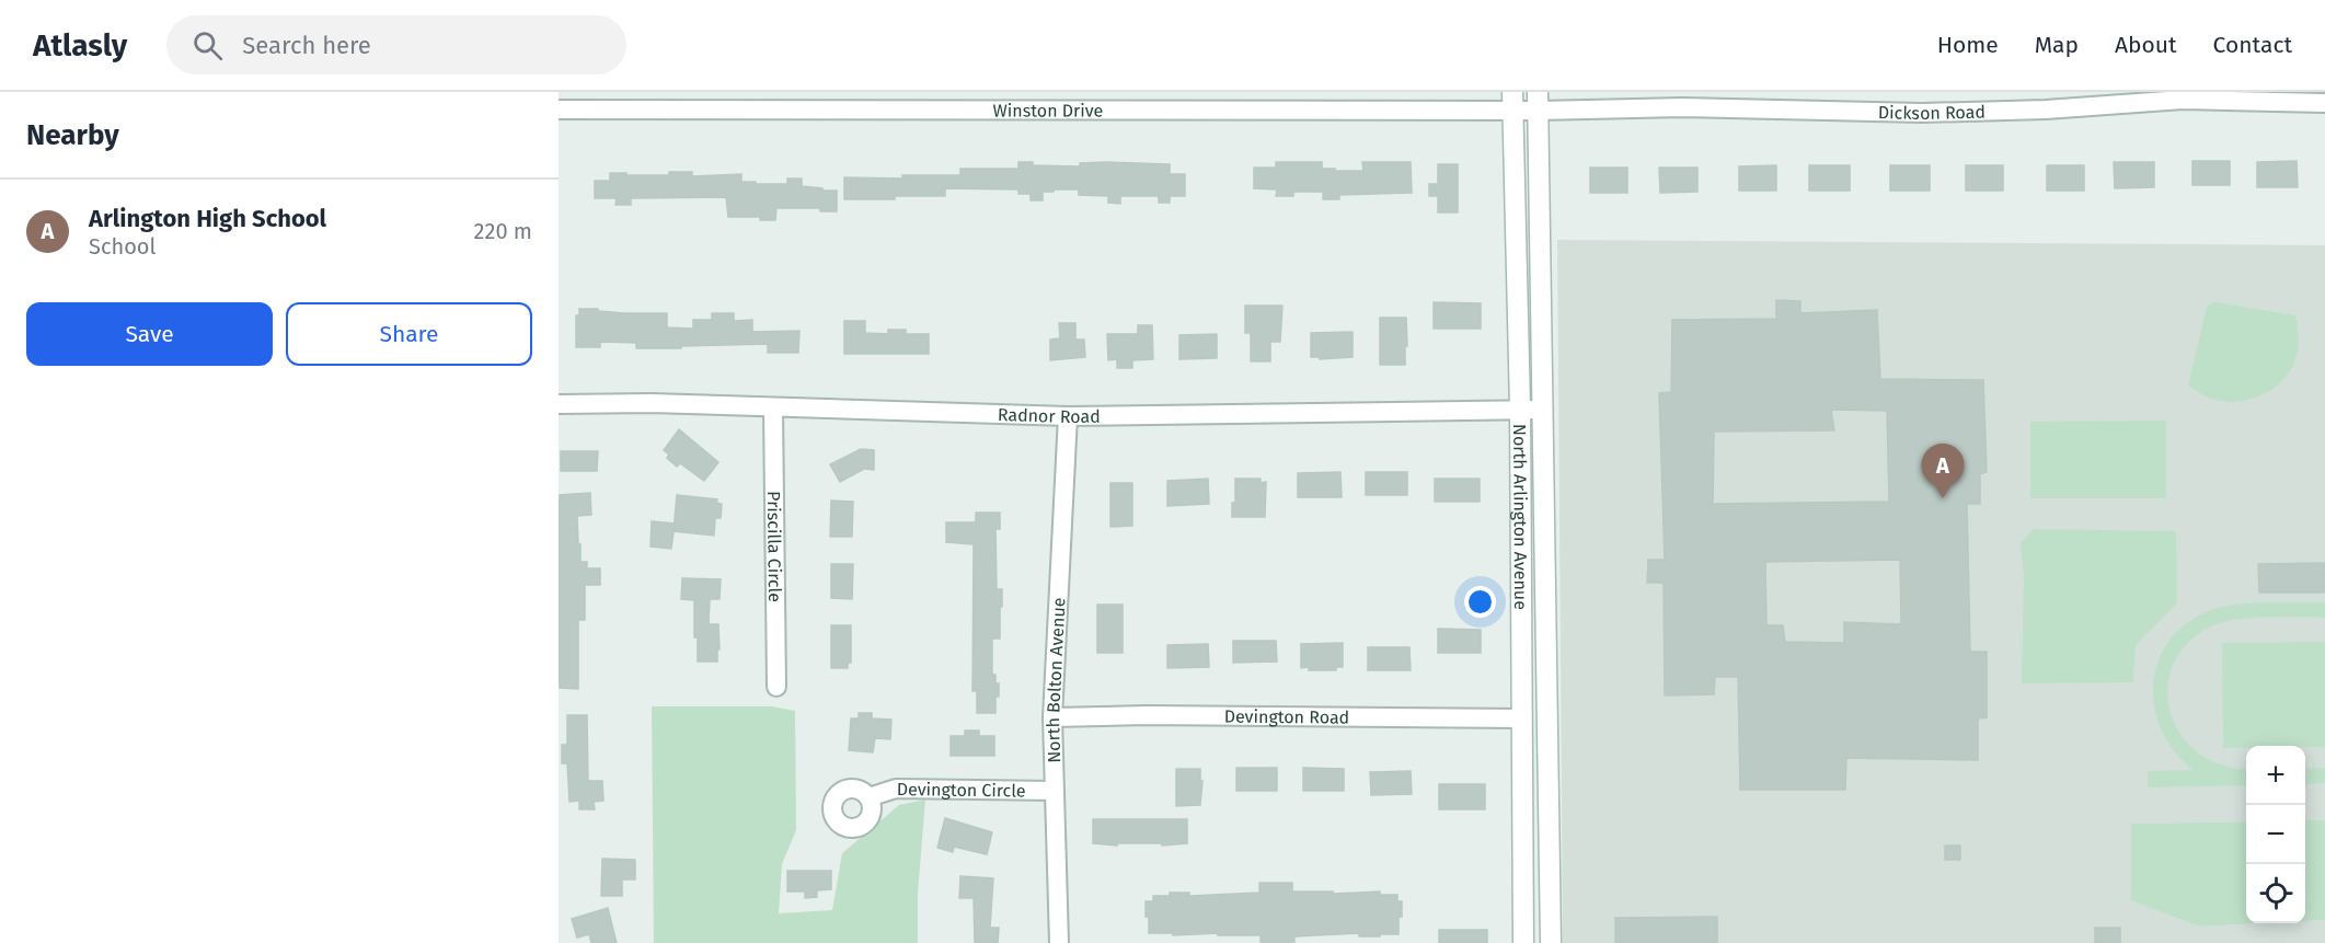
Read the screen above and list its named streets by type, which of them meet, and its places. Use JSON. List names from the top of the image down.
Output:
{
  "streets": {
    "main road": ["North Arlington Avenue"],
    "street": [
      "Winston Drive",
      "Dickson Road",
      "Radnor Road",
      "Priscilla Circle",
      "North Bolton Avenue",
      "Devington Road",
      "Devington Circle"
    ]
  },
  "crossings": [
    ["Winston Drive", "Dickson Road"],
    ["Winston Drive", "North Arlington Avenue"],
    ["Dickson Road", "North Arlington Avenue"],
    ["Radnor Road", "North Arlington Avenue"],
    ["Radnor Road", "Priscilla Circle"],
    ["Radnor Road", "North Bolton Avenue"],
    ["North Arlington Avenue", "Devington Road"],
    ["North Bolton Avenue", "Devington Road"],
    ["North Bolton Avenue", "Devington Circle"]
  ],
  "page": {
    "header": "Atlasly",
    "search": "Search here",
    "nav": [
      "Home",
      "Map",
      "About",
      "Contact"
    ],
    "heading": "Nearby",
    "list": [
      {
        "mark": "A",
        "name": "Arlington High School",
        "note": "School",
        "value": "220 m"
      }
    ],
    "buttons": ["Save", "Share"],
    "pins": "A",
    "map_buttons": ["+", "−"]
  }
}
